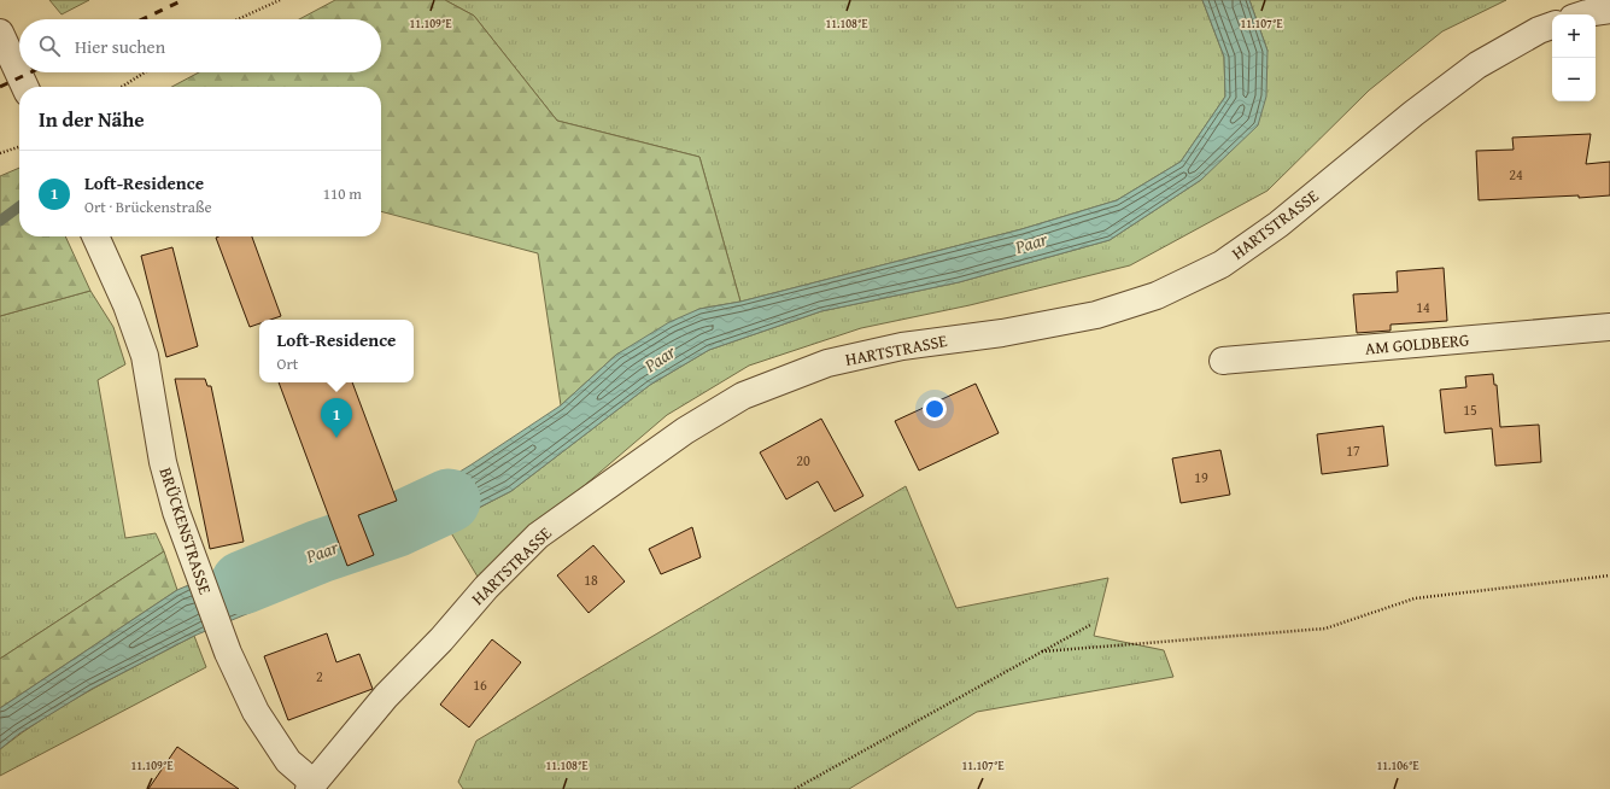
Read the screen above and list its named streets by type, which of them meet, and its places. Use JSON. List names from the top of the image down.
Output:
{
  "streets": {
    "street": ["HARTSTRASSE", "AM GOLDBERG", "BRÜCKENSTRASSE"]
  },
  "crossings": [
    ["HARTSTRASSE", "BRÜCKENSTRASSE"]
  ],
  "water": ["Paar"],
  "house_numbers": [
    "24",
    "14",
    "15",
    "17",
    "20",
    "19",
    "18",
    "2",
    "16"
  ],
  "page": {
    "map_buttons": ["+", "−"],
    "search": "Hier suchen",
    "heading": "In der Nähe",
    "list": [
      {
        "mark": "1",
        "name": "Loft-Residence",
        "note": "Ort · Brückenstraße",
        "value": "110 m"
      }
    ],
    "popup": ["Loft-Residence", "Ort"],
    "pins": "1"
  },
  "coordinates": [
    "11.109°E",
    "11.108°E",
    "11.107°E",
    "11.106°E"
  ]
}
